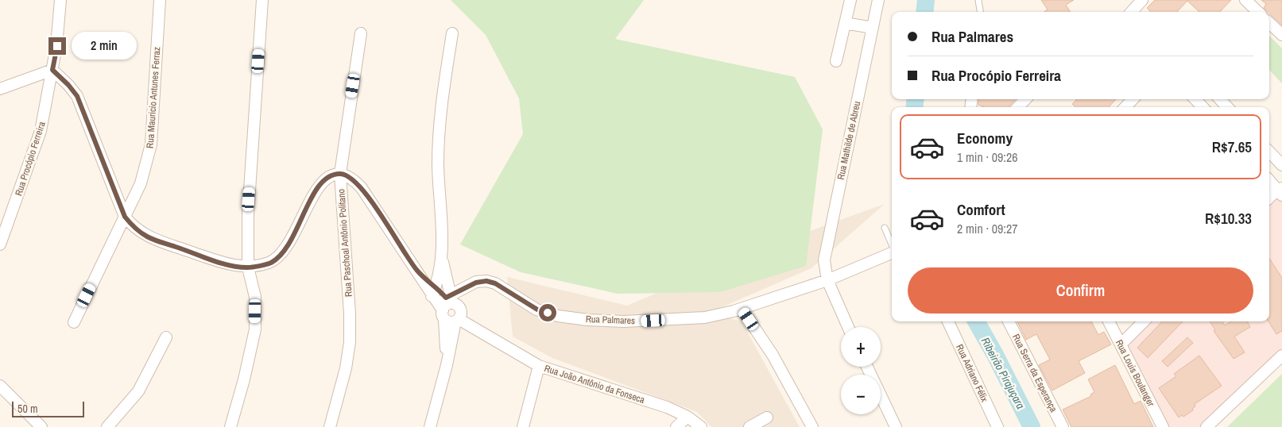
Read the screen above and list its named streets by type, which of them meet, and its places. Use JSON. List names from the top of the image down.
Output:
{
  "streets": {
    "street": [
      "Rua Mauricio Antunes Ferraz",
      "Rua Mathilde de Abreu",
      "Rua Procópio Ferreira",
      "Rua Paschoal Antônio Politano",
      "Rua Palmares",
      "Rua Adriano Félix",
      "Rua Serra da Esperança",
      "Rua Louis Boulanger",
      "Rua João Antônio da Fonseca"
    ]
  },
  "crossings": [
    ["Rua Mathilde de Abreu", "Rua Palmares"]
  ],
  "water": ["Ribeirão Pirajuçara"],
  "scale_bar": "50 m",
  "page": {
    "banner": ["Rua Palmares", "Rua Procópio Ferreira"],
    "bubble": "2 min",
    "list": [
      {
        "name": "Economy",
        "note": "1 min · 09:26",
        "value": "R$7.65"
      },
      {
        "name": "Comfort",
        "note": "2 min · 09:27",
        "value": "R$10.33"
      }
    ],
    "buttons": "Confirm",
    "map_buttons": ["+", "−"],
    "scale": "50 m"
  }
}
